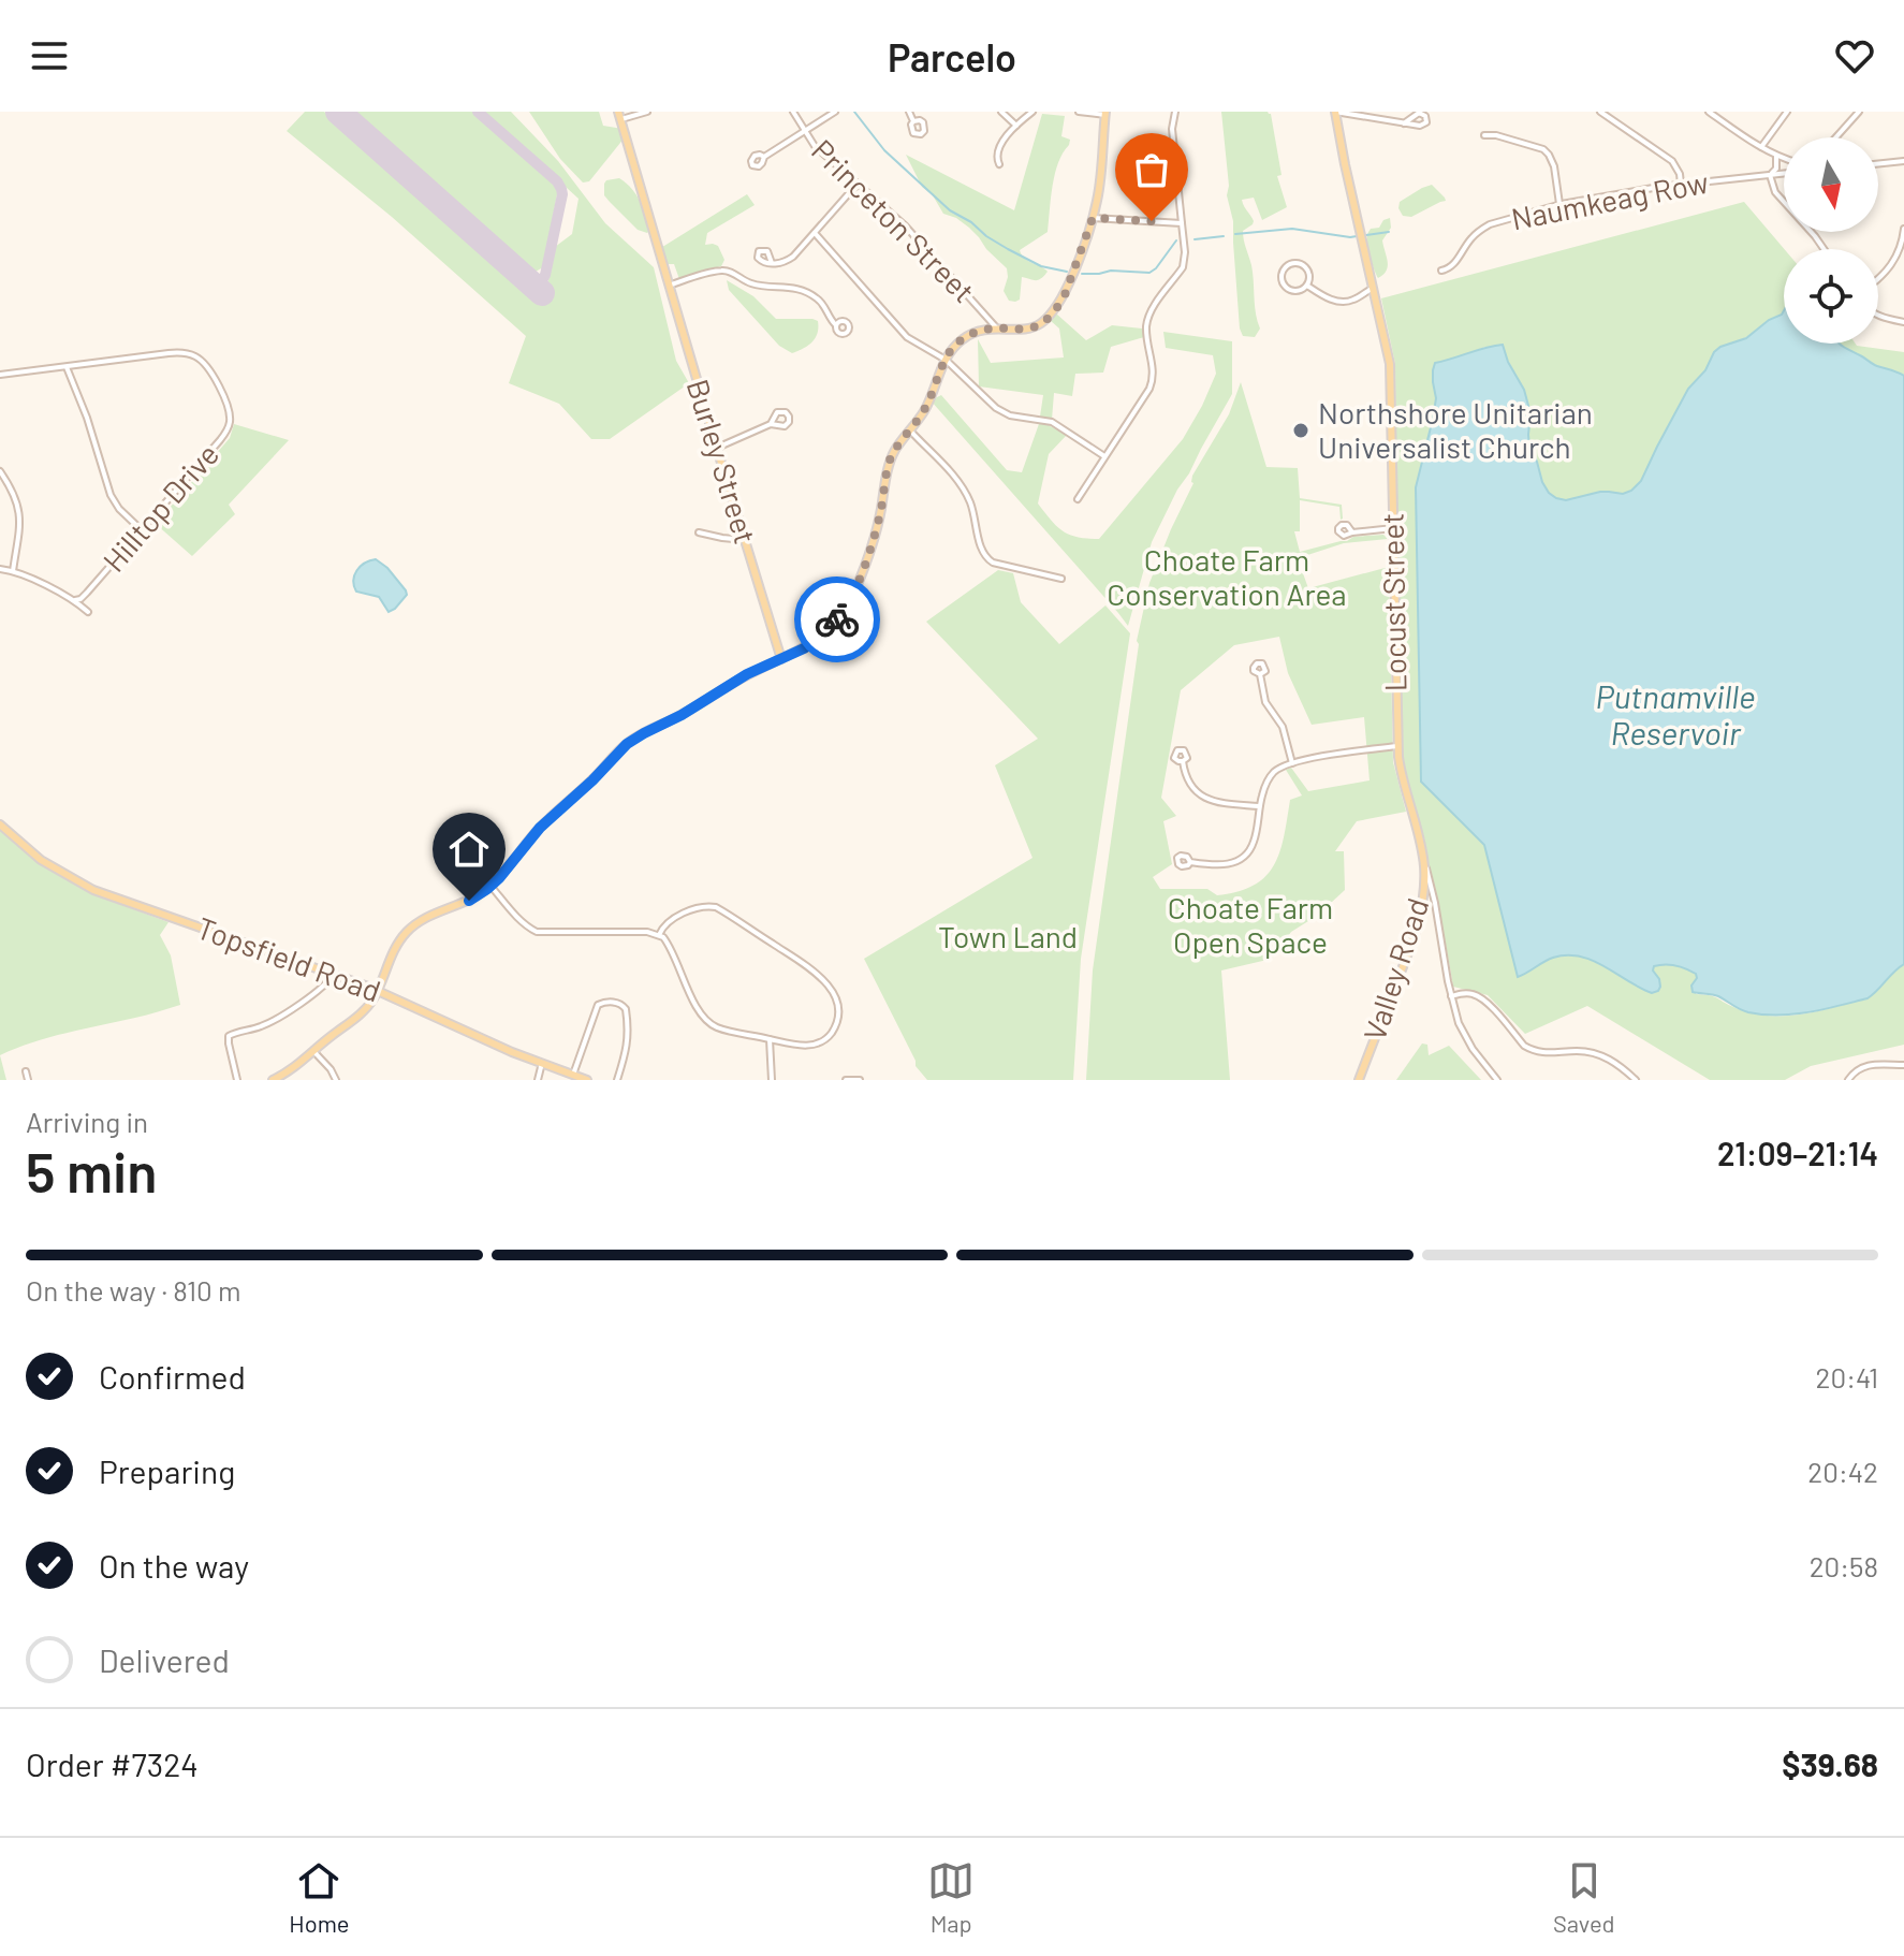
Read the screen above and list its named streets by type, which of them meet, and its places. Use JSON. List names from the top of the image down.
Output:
{
  "streets": {
    "main road": [
      "Burley Street",
      "Locust Street",
      "Topsfield Road",
      "Valley Road"
    ],
    "street": ["Naumkeag Row", "Princeton Street", "Hilltop Drive"]
  },
  "crossings": [
    ["Locust Street", "Valley Road"]
  ],
  "water": ["Putnamville Reservoir"],
  "parks": ["Choate Farm Conservation Area", "Choate Farm Open Space", "Town Land"],
  "places": ["Northshore Unitarian Universalist Church"],
  "north": "bottom",
  "page": {
    "header": "Parcelo",
    "heading": ["5 min", "Arriving in", "21:09–21:14"],
    "panel": ["Order #7324", "$39.68"],
    "bar": "On the way · 810 m",
    "list": [
      ["Confirmed", "20:41"],
      ["Preparing", "20:42"],
      ["On the way", "20:58"],
      "Delivered"
    ],
    "tabs": ["Home", "Map", "Saved"]
  }
}
